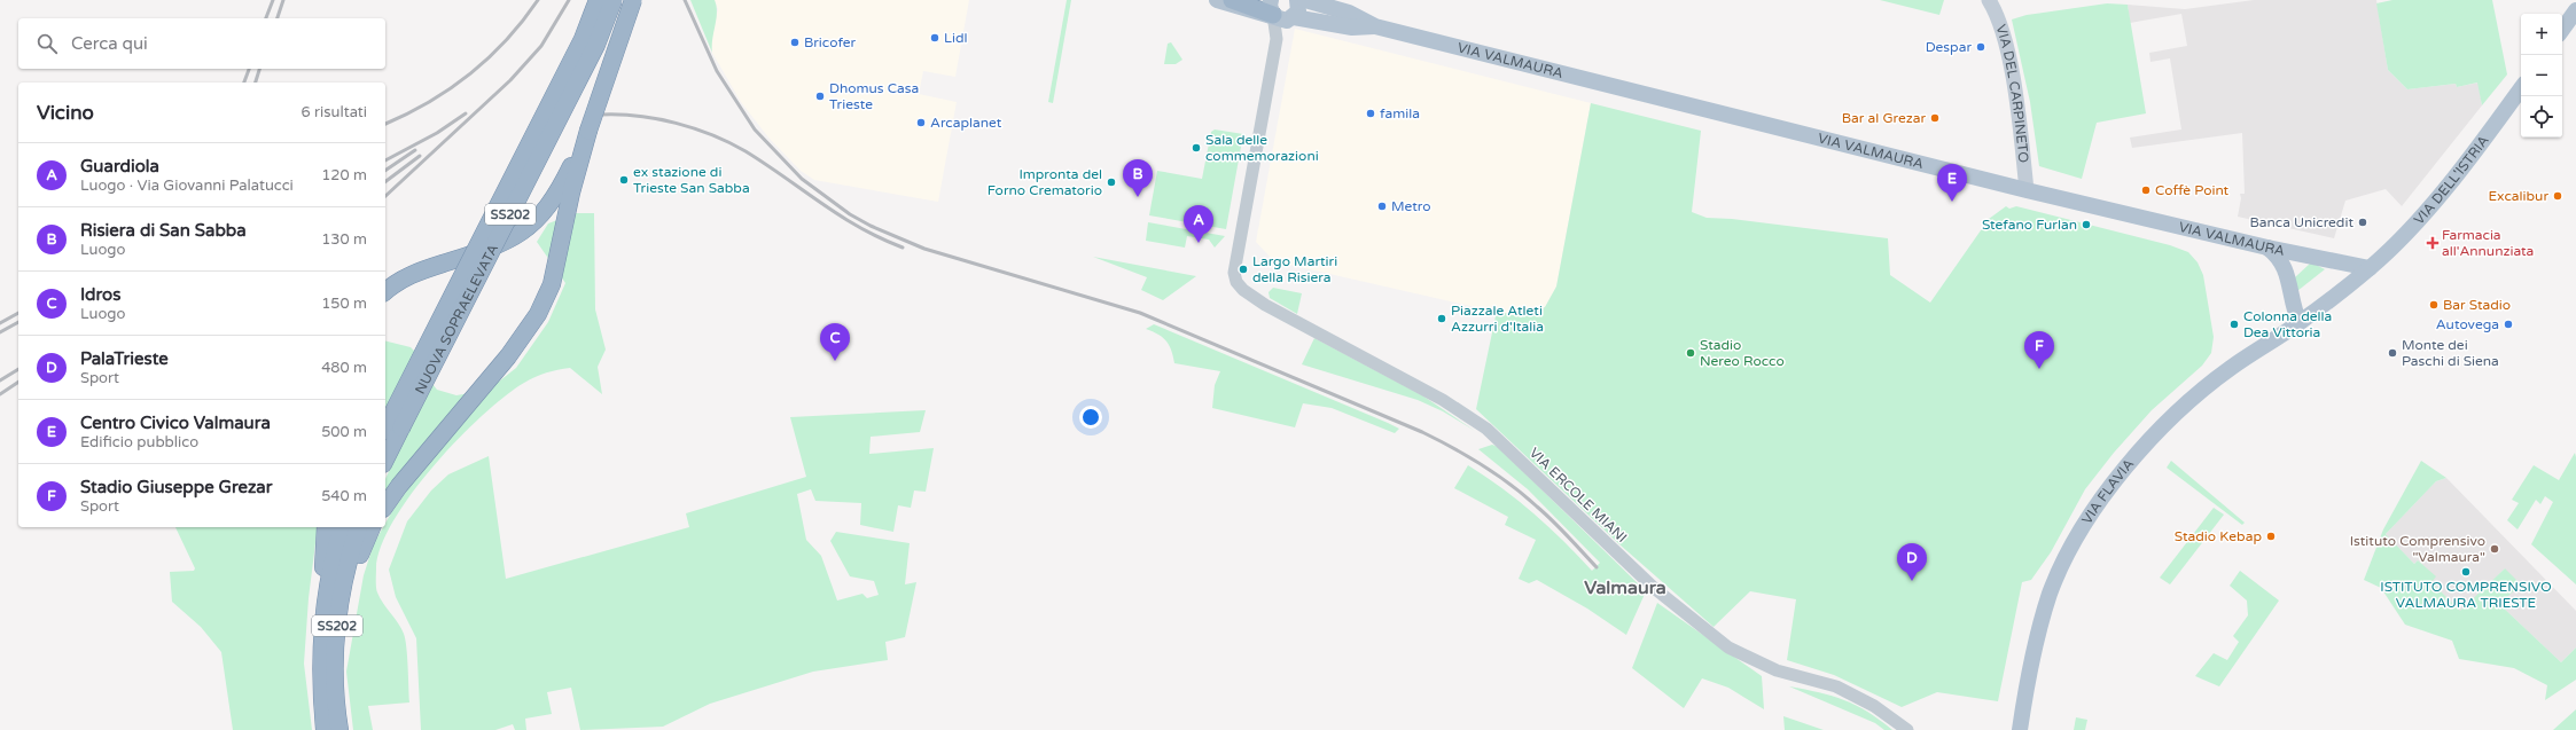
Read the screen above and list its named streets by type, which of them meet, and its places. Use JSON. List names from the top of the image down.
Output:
{
  "streets": {
    "highway": ["SS202", "NUOVA SOPRAELEVATA"],
    "main road": [
      "VIA VALMAURA",
      "VIA DEL CARPINETO",
      "VIA DELL'ISTRIA",
      "VIA FLAVIA"
    ],
    "street": ["VIA ERCOLE MIANI"]
  },
  "crossings": [
    ["VIA VALMAURA", "VIA DEL CARPINETO"],
    ["VIA VALMAURA", "VIA DELL'ISTRIA"],
    ["VIA VALMAURA", "VIA ERCOLE MIANI"],
    ["VIA DELL'ISTRIA", "VIA FLAVIA"]
  ],
  "districts": ["Valmaura"],
  "places": {
    "other": [
      "Lidl",
      "Bricofer",
      "Despar",
      "Dhomus Casa Trieste",
      "famila",
      "Bar al Grezar",
      "Arcaplanet",
      "Sala delle commemorazioni",
      "ex stazione di Trieste San Sabba",
      "Impronta del Forno Crematorio",
      "Coffè Point",
      "Excalibur",
      "Metro",
      "Banca Unicredit",
      "Stefano Furlan",
      "Largo Martiri della Risiera",
      "Bar Stadio",
      "Piazzale Atleti Azzurri d'Italia",
      "Colonna della Dea Vittoria",
      "Autovega",
      "Stadio Nereo Rocco",
      "Monte dei Paschi di Siena",
      "Stadio Kebap",
      "Istituto Comprensivo \"Valmaura\"",
      "ISTITUTO COMPRENSIVO VALMAURA TRIESTE"
    ],
    "health": ["Farmacia all'Annunziata"]
  },
  "page": {
    "map_buttons": ["+", "−"],
    "search": "Cerca qui",
    "heading": ["Vicino", "6 risultati"],
    "list": [
      {
        "mark": "A",
        "name": "Guardiola",
        "note": "Luogo · Via Giovanni Palatucci",
        "value": "120 m"
      },
      {
        "mark": "B",
        "name": "Risiera di San Sabba",
        "note": "Luogo",
        "value": "130 m"
      },
      {
        "mark": "C",
        "name": "Idros",
        "note": "Luogo",
        "value": "150 m"
      },
      {
        "mark": "D",
        "name": "PalaTrieste",
        "note": "Sport",
        "value": "480 m"
      },
      {
        "mark": "E",
        "name": "Centro Civico Valmaura",
        "note": "Edificio pubblico",
        "value": "500 m"
      },
      {
        "mark": "F",
        "name": "Stadio Giuseppe Grezar",
        "note": "Sport",
        "value": "540 m"
      }
    ],
    "pins": [
      "B",
      "E",
      "A",
      "C",
      "F",
      "D"
    ]
  }
}
